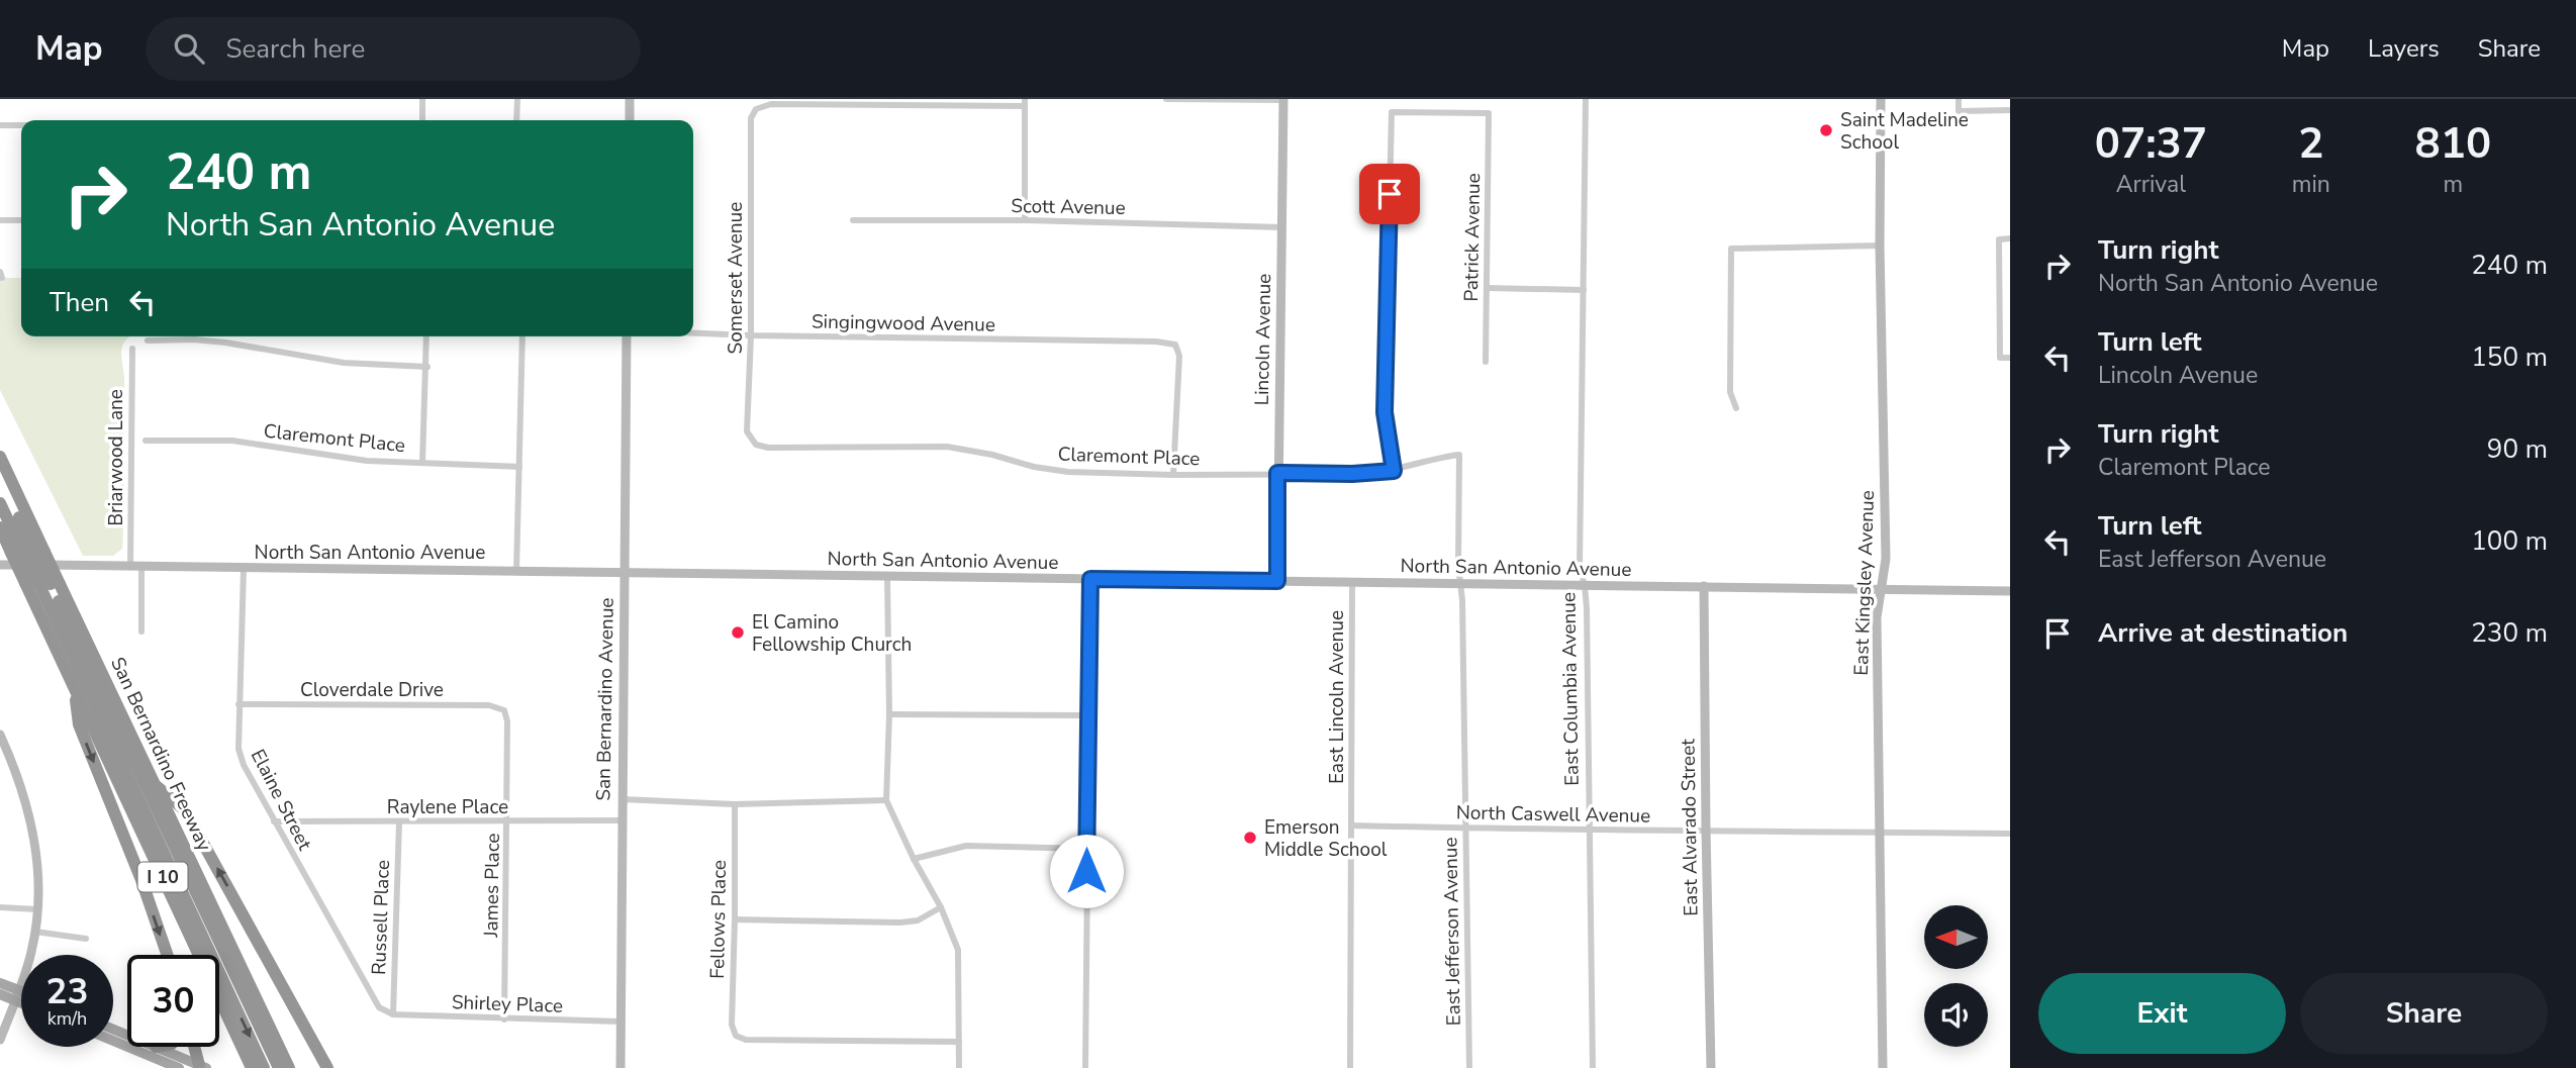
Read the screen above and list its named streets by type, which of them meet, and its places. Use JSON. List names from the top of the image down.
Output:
{
  "streets": {
    "highway": ["San Bernardino Freeway", "I 10"],
    "main road": [
      "Lincoln Avenue",
      "North San Antonio Avenue",
      "East Kingsley Avenue",
      "San Bernardino Avenue",
      "East Alvarado Street"
    ],
    "street": [
      "Scott Avenue",
      "Patrick Avenue",
      "Somerset Avenue",
      "Singingwood Avenue",
      "Claremont Place",
      "Briarwood Lane",
      "Cloverdale Drive",
      "East Columbia Avenue",
      "East Lincoln Avenue",
      "Elaine Street",
      "Raylene Place",
      "North Caswell Avenue",
      "James Place",
      "Russell Place",
      "Fellows Place",
      "East Jefferson Avenue",
      "Shirley Place"
    ]
  },
  "crossings": [
    ["Scott Avenue", "Lincoln Avenue"],
    ["Patrick Avenue", "Claremont Place"],
    ["Somerset Avenue", "Singingwood Avenue"],
    ["Somerset Avenue", "Claremont Place"],
    ["Singingwood Avenue", "Claremont Place"],
    ["Lincoln Avenue", "Claremont Place"],
    ["Lincoln Avenue", "North San Antonio Avenue"],
    ["Claremont Place", "East Jefferson Avenue"],
    ["Briarwood Lane", "North San Antonio Avenue"],
    ["North San Antonio Avenue", "East Kingsley Avenue"],
    ["North San Antonio Avenue", "East Columbia Avenue"],
    ["North San Antonio Avenue", "East Lincoln Avenue"],
    ["North San Antonio Avenue", "San Bernardino Avenue"],
    ["North San Antonio Avenue", "Elaine Street"],
    ["North San Antonio Avenue", "East Alvarado Street"],
    ["North San Antonio Avenue", "East Jefferson Avenue"],
    ["East Kingsley Avenue", "North Caswell Avenue"],
    ["Cloverdale Drive", "Elaine Street"],
    ["Cloverdale Drive", "James Place"],
    ["East Columbia Avenue", "North Caswell Avenue"],
    ["East Lincoln Avenue", "North Caswell Avenue"],
    ["San Bernardino Avenue", "Raylene Place"],
    ["San Bernardino Avenue", "Shirley Place"],
    ["Elaine Street", "Raylene Place"],
    ["Elaine Street", "Russell Place"],
    ["Elaine Street", "Shirley Place"],
    ["Raylene Place", "James Place"],
    ["Raylene Place", "Russell Place"],
    ["North Caswell Avenue", "East Alvarado Street"],
    ["North Caswell Avenue", "East Jefferson Avenue"],
    ["James Place", "Shirley Place"],
    ["Russell Place", "Shirley Place"]
  ],
  "places": ["Saint Madeline School", "El Camino Fellowship Church", "Emerson Middle School"],
  "north": "left",
  "page": {
    "header": "Map",
    "search": "Search here",
    "nav": ["Map", "Layers", "Share"],
    "eta": [
      "07:37",
      "Arrival",
      "2",
      "min",
      "810",
      "m"
    ],
    "turn": ["240 m", "North San Antonio Avenue"],
    "list": [
      {
        "name": "Turn right",
        "note": "North San Antonio Avenue",
        "value": "240 m"
      },
      {
        "name": "Turn left",
        "note": "Lincoln Avenue",
        "value": "150 m"
      },
      {
        "name": "Turn right",
        "note": "Claremont Place",
        "value": "90 m"
      },
      {
        "name": "Turn left",
        "note": "East Jefferson Avenue",
        "value": "100 m"
      },
      {
        "name": "Arrive at destination",
        "value": "230 m"
      }
    ],
    "then": "Then",
    "speed": "23 km/h",
    "limit": "30",
    "buttons": ["Exit", "Share"]
  }
}
